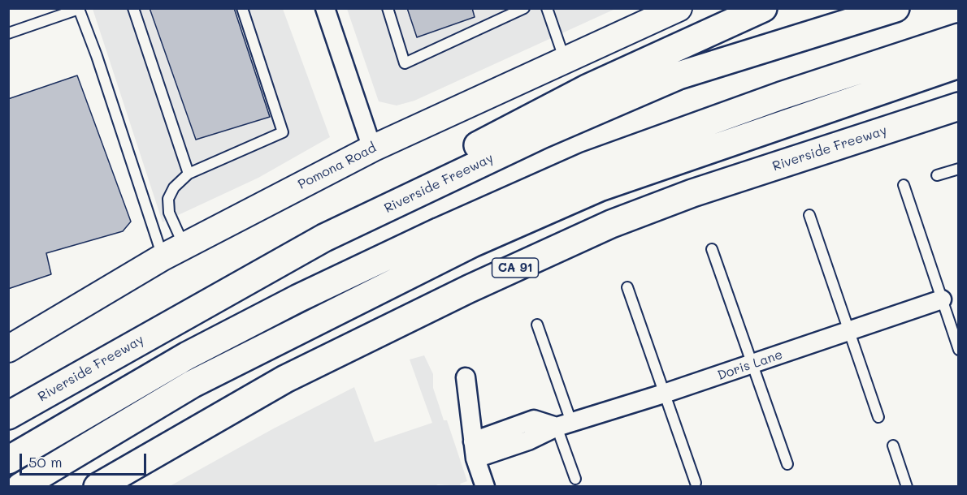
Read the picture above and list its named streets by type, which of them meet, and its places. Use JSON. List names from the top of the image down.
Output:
{
  "streets": {
    "highway": ["Riverside Freeway", "CA 91"],
    "main road": ["Pomona Road"],
    "street": ["Doris Lane"]
  },
  "scale_bar": "50 m"
}
